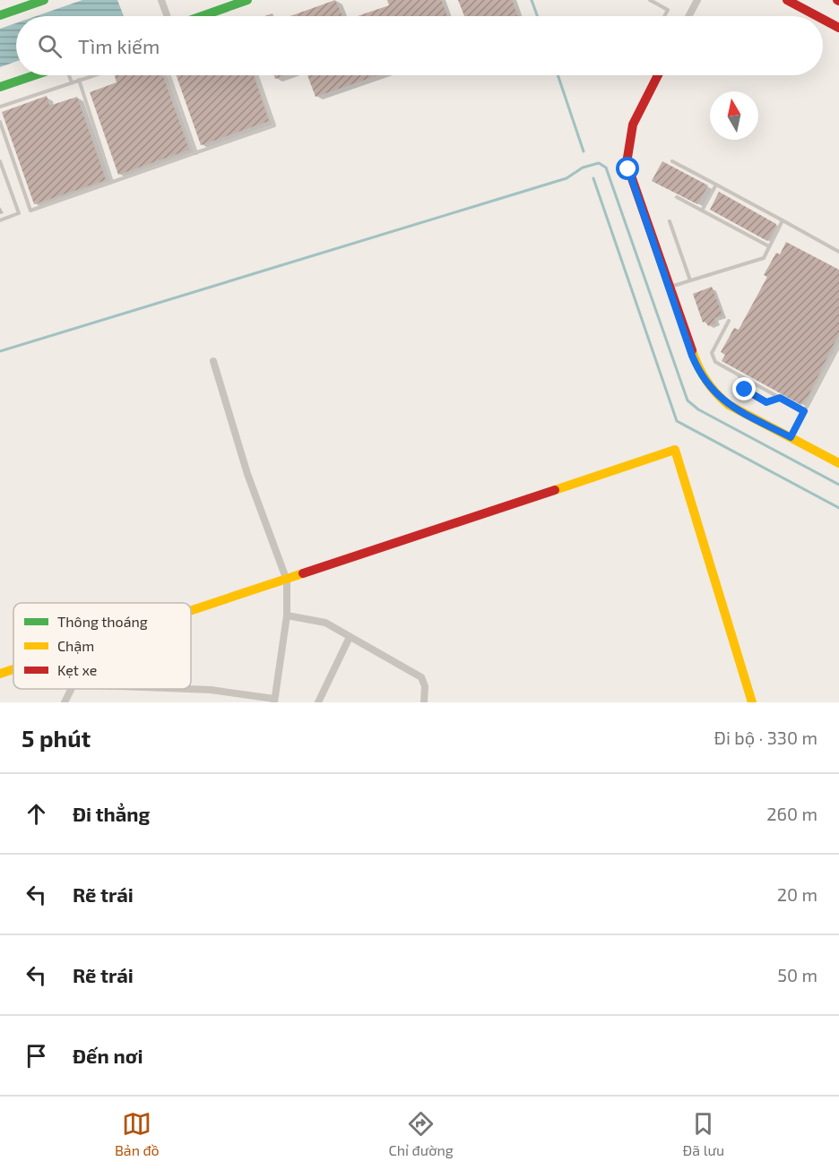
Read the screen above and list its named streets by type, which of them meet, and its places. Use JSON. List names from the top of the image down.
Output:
{
  "legend": ["Thông thoáng", "Chậm", "Kẹt xe"],
  "north": "top",
  "page": {
    "search": "Tìm kiếm",
    "heading": ["5 phút", "Đi bộ · 330 m"],
    "list": [
      ["Đi thẳng", "260 m"],
      ["Rẽ trái", "20 m"],
      ["Rẽ trái", "50 m"],
      "Đến nơi"
    ],
    "nav": ["Bản đồ", "Chỉ đường", "Đã lưu"]
  }
}
